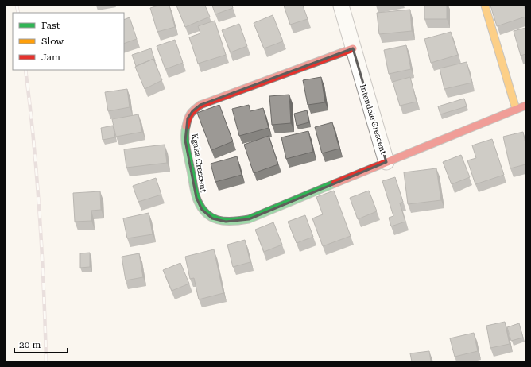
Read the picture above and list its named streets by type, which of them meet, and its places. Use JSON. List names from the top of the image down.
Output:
{
  "streets": {
    "street": ["Intendele Crescent", "Kgaka Crescent"]
  },
  "crossings": [
    ["Intendele Crescent", "Kgaka Crescent"]
  ],
  "legend": ["Fast", "Slow", "Jam"],
  "scale_bar": "20 m"
}
